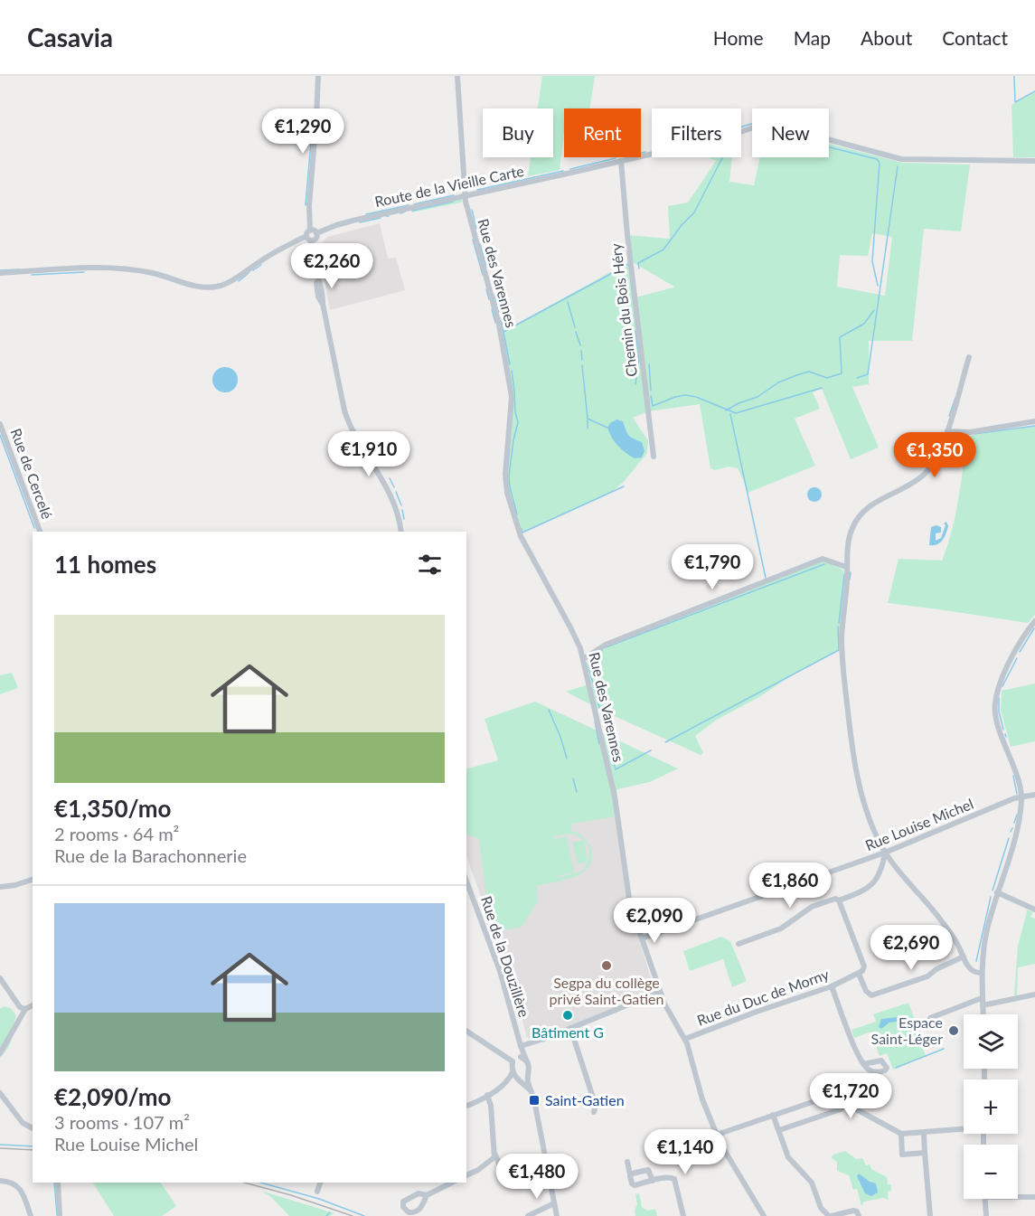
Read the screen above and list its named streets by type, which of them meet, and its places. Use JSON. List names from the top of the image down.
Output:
{
  "streets": {
    "street": [
      "Route de la Vieille Carte",
      "Rue des Varennes",
      "Chemin du Bois Héry",
      "Rue de Cercelé",
      "Rue Louise Michel",
      "Rue de la Douzillère",
      "Rue du Duc de Morny"
    ]
  },
  "crossings": [
    ["Route de la Vieille Carte", "Rue des Varennes"],
    ["Route de la Vieille Carte", "Chemin du Bois Héry"],
    ["Rue des Varennes", "Rue Louise Michel"],
    ["Rue des Varennes", "Rue du Duc de Morny"]
  ],
  "places": {
    "other": ["Segpa du collège privé Saint-Gatien", "Bâtiment G", "Espace Saint-Léger"],
    "transit": ["Saint-Gatien"]
  },
  "page": {
    "header": "Casavia",
    "nav": [
      "Home",
      "Map",
      "About",
      "Contact"
    ],
    "price": [
      "€1,290",
      "€2,260",
      "€1,910",
      "€1,350",
      "€1,790",
      "€1,860",
      "€2,090",
      "€2,690",
      "€1,720",
      "€1,140",
      "€1,480"
    ],
    "chip": [
      "Buy",
      "Rent",
      "Filters",
      "New"
    ],
    "heading": "11 homes",
    "list": [
      {
        "name": "€1,350/mo",
        "note": "2 rooms · 64 m² · Rue de la Barachonnerie"
      },
      {
        "name": "€2,090/mo",
        "note": "3 rooms · 107 m² · Rue Louise Michel"
      }
    ],
    "map_buttons": ["+", "−"]
  }
}
